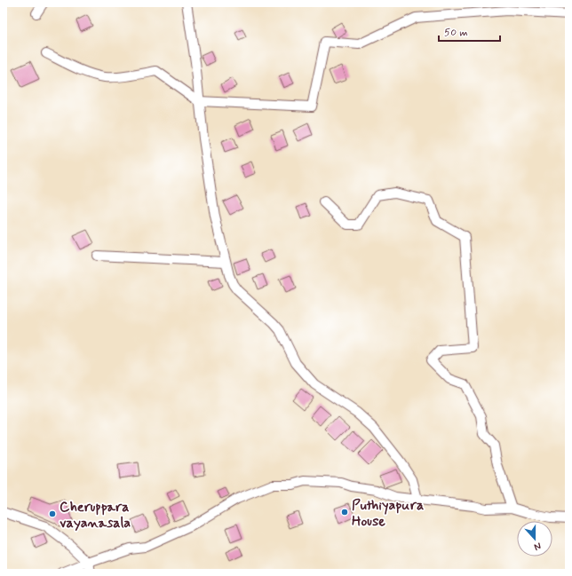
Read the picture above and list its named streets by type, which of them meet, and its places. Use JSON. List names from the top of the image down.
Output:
{
  "places": ["Puthiyapura House", "Cheruppara vayanasala"],
  "scale_bar": "50 m",
  "north": "bottom"
}
